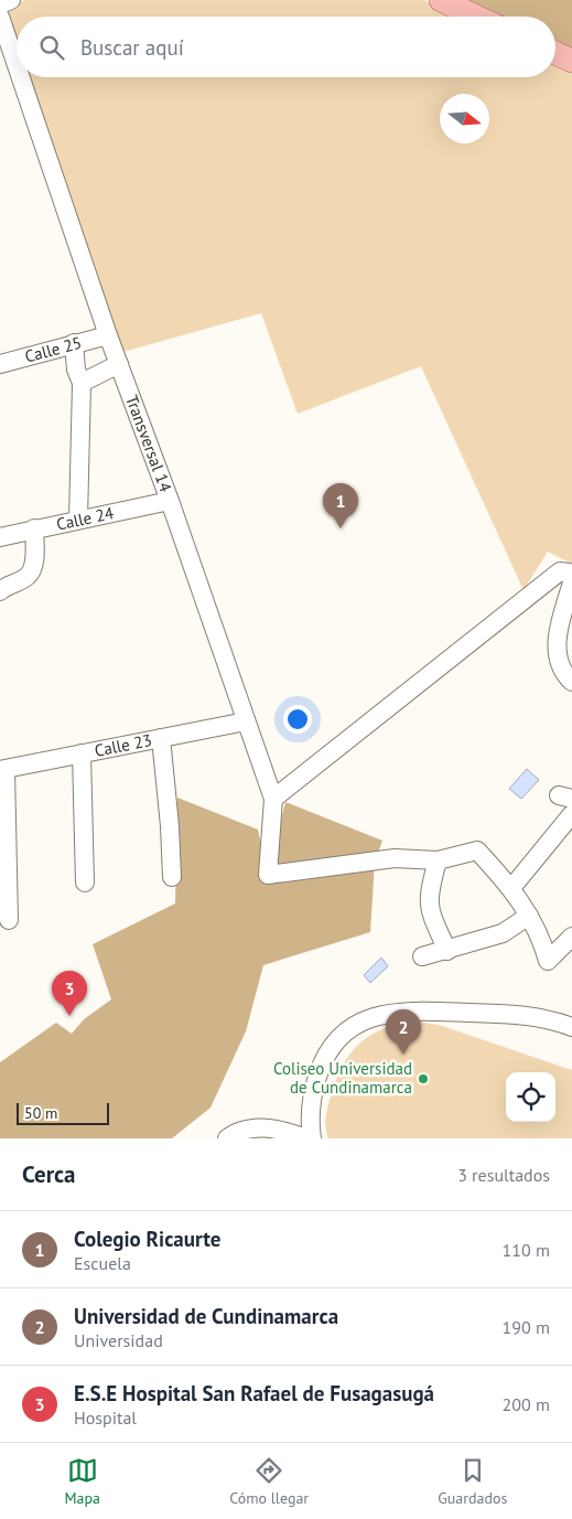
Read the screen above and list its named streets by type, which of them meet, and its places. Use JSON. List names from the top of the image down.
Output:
{
  "streets": {
    "street": [
      "Calle 25",
      "Transversal 14",
      "Calle 24",
      "Calle 23"
    ]
  },
  "crossings": [
    ["Calle 25", "Transversal 14"],
    ["Transversal 14", "Calle 24"],
    ["Transversal 14", "Calle 23"]
  ],
  "places": ["Coliseo Universidad de Cundinamarca"],
  "scale_bar": "50 m",
  "north": "right",
  "page": {
    "search": "Buscar aquí",
    "pins": ["1", "3", "2"],
    "scale": "50 m",
    "heading": ["Cerca", "3 resultados"],
    "list": [
      {
        "mark": "1",
        "name": "Colegio Ricaurte",
        "note": "Escuela",
        "value": "110 m"
      },
      {
        "mark": "2",
        "name": "Universidad de Cundinamarca",
        "note": "Universidad",
        "value": "190 m"
      },
      {
        "mark": "3",
        "name": "E.S.E Hospital San Rafael de Fusagasugá",
        "note": "Hospital",
        "value": "200 m"
      }
    ],
    "nav": ["Mapa", "Cómo llegar", "Guardados"]
  }
}
